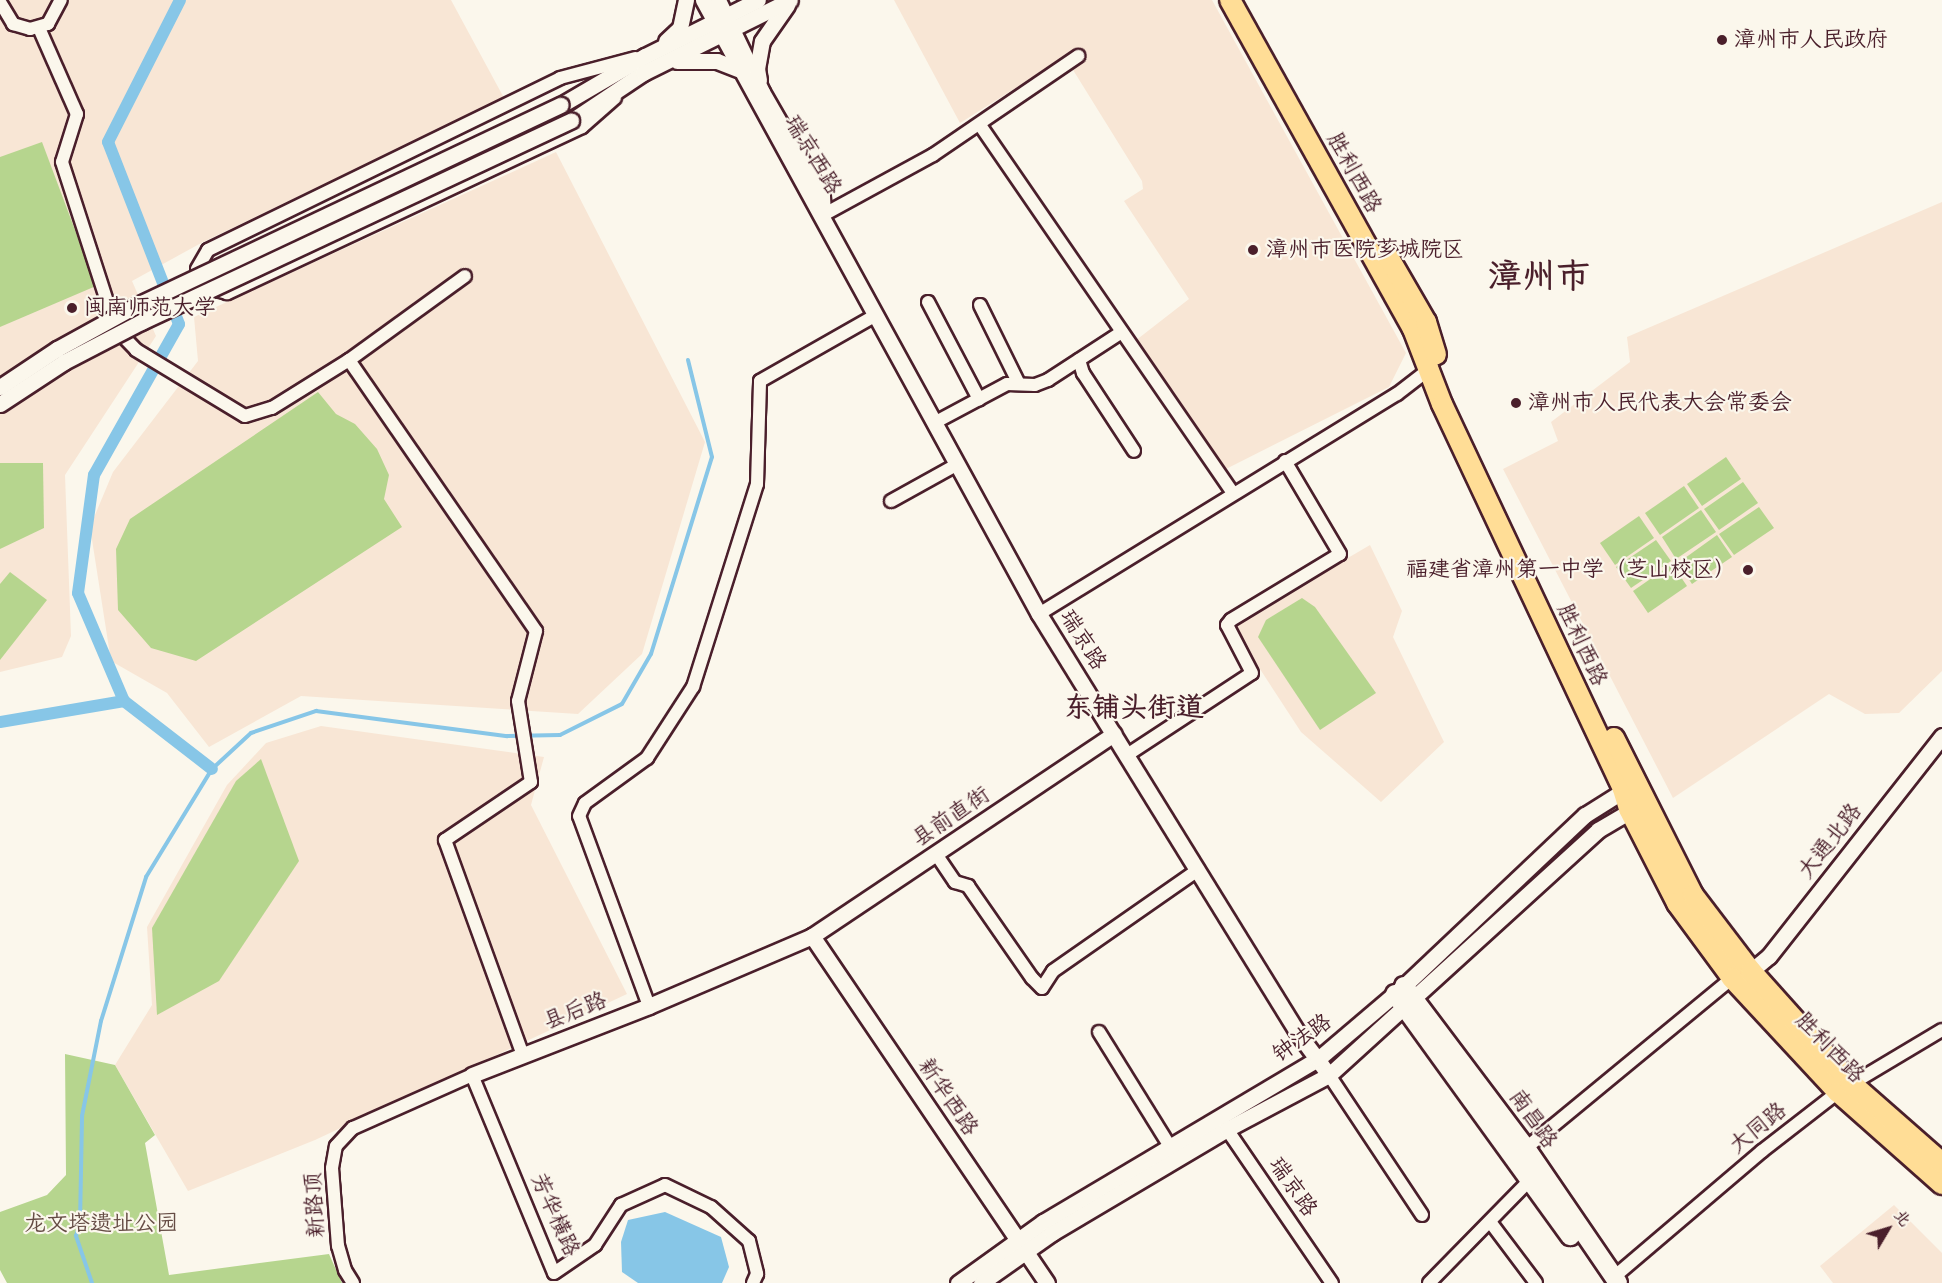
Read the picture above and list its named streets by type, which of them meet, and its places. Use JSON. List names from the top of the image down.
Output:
{
  "streets": {
    "main road": ["胜利西路", "南昌路"],
    "street": [
      "瑞京西路",
      "瑞京路",
      "县前直街",
      "大通北路",
      "县后路",
      "钟法路",
      "新华西路",
      "大同路",
      "新路顶",
      "芳华横路"
    ]
  },
  "crossings": [
    ["瑞京西路", "瑞京路"],
    ["胜利西路", "钟法路"],
    ["胜利西路", "大同路"],
    ["瑞京路", "县前直街"],
    ["瑞京路", "钟法路"],
    ["县前直街", "县后路"],
    ["县前直街", "新华西路"],
    ["县后路", "新华西路"],
    ["县后路", "新路顶"],
    ["县后路", "芳华横路"],
    ["钟法路", "新华西路"],
    ["钟法路", "南昌路"],
    ["南昌路", "大同路"]
  ],
  "districts": ["漳州市", "东铺头街道"],
  "parks": ["龙文塔遗址公园"],
  "places": [
    "漳州市人民政府",
    "漳州市医院芗城院区",
    "闽南师范大学",
    "漳州市人民代表大会常委会",
    "福建省漳州第一中学（芝山校区）"
  ],
  "north": "top right"
}
